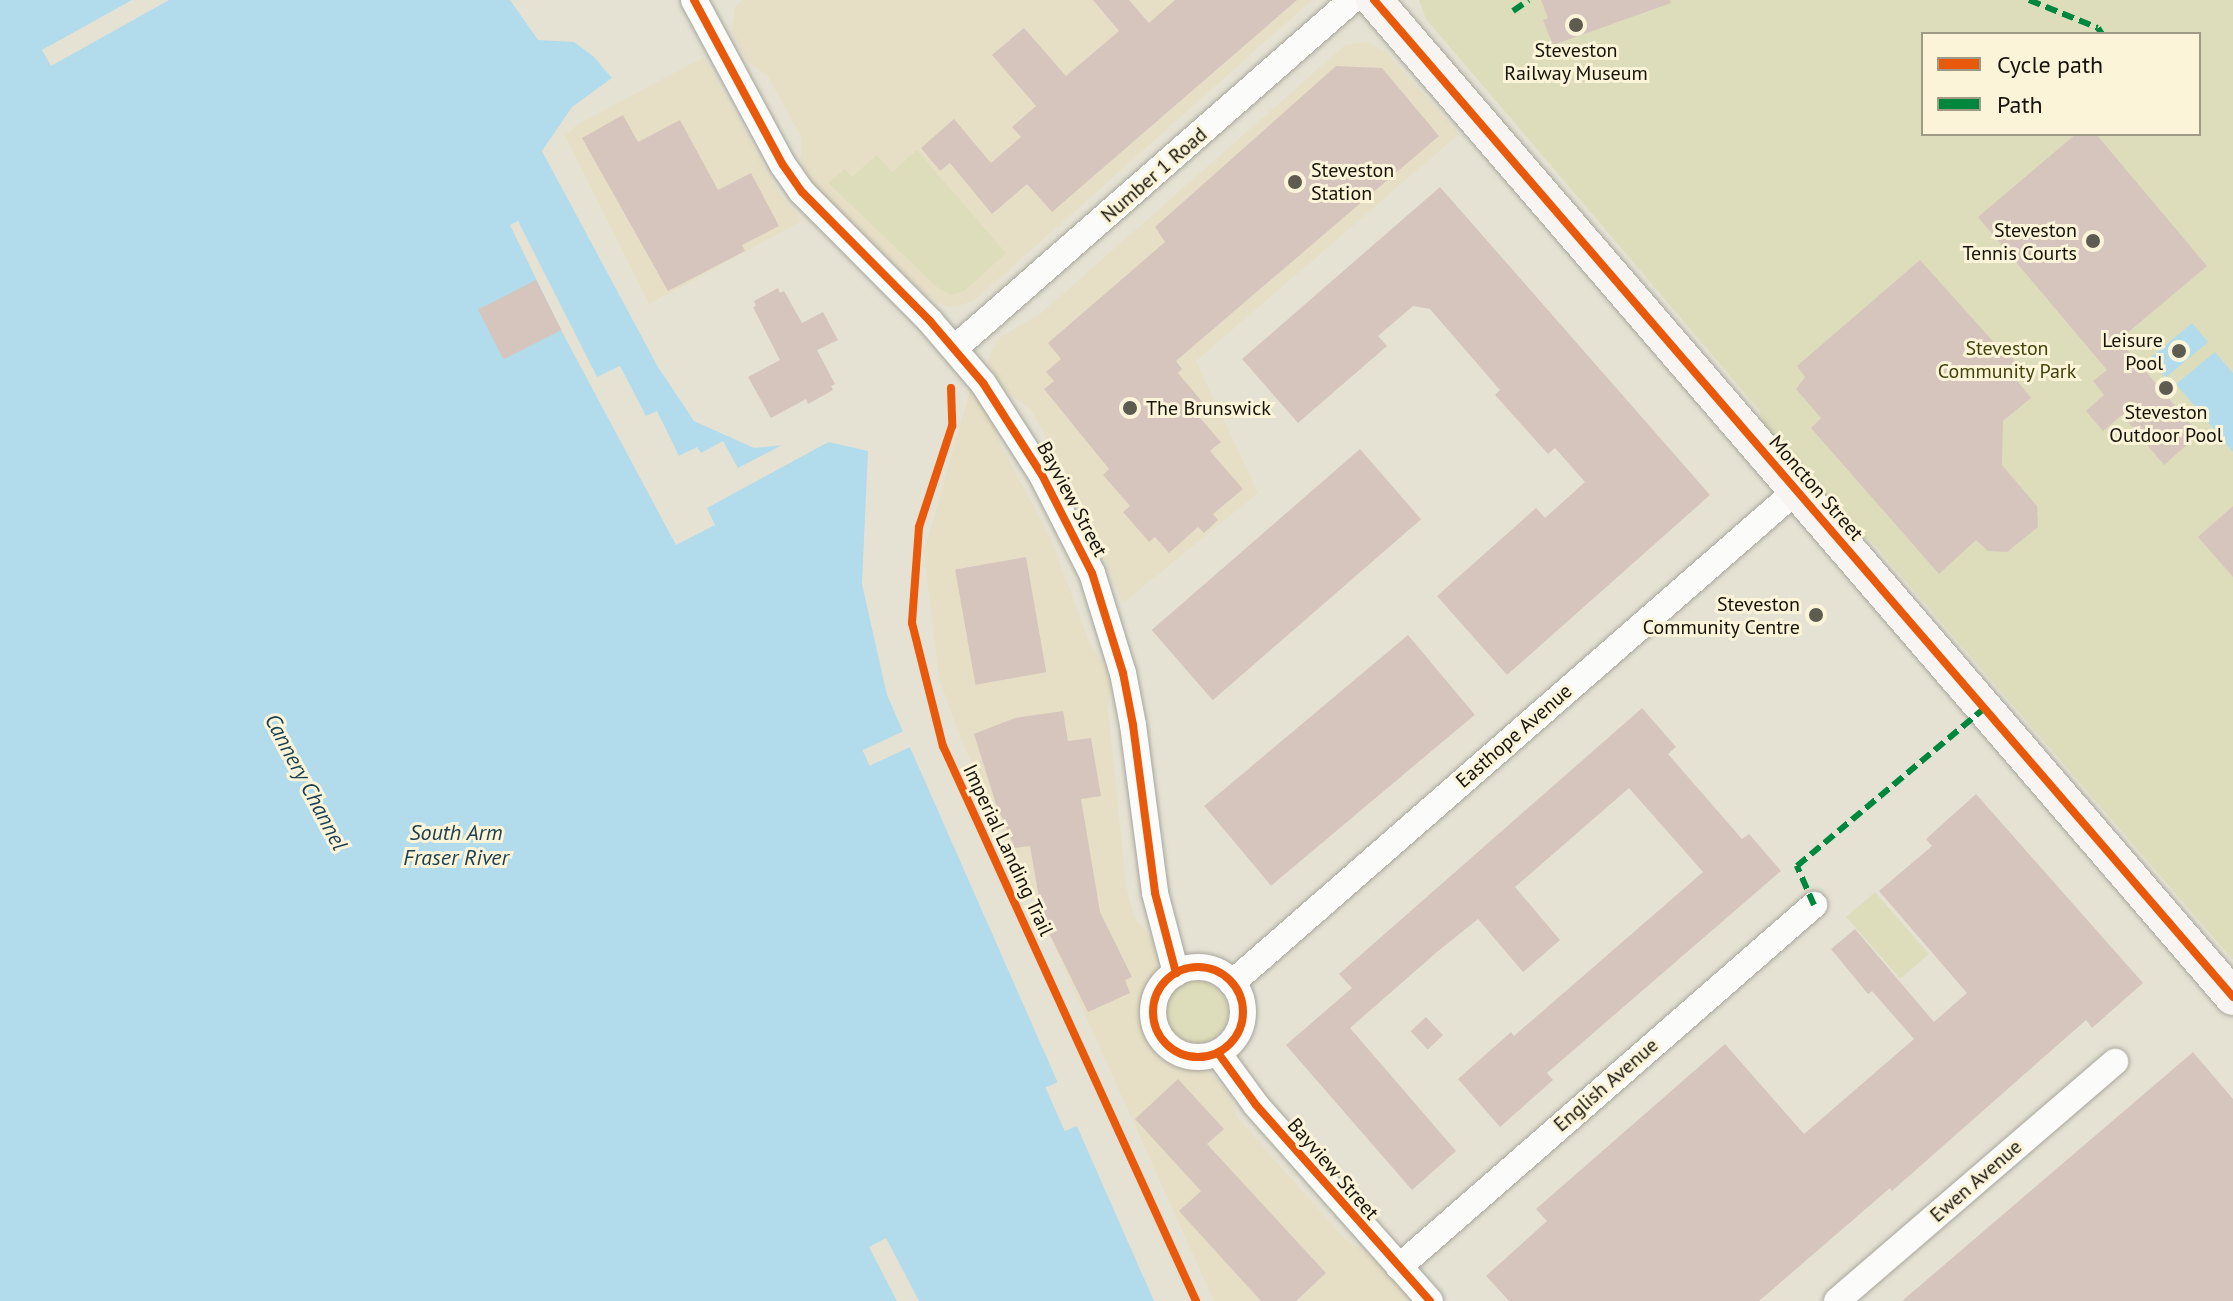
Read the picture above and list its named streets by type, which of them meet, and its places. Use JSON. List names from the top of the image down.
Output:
{
  "streets": {
    "street": [
      "Number 1 Road",
      "Moncton Street",
      "Bayview Street",
      "Easthope Avenue",
      "English Avenue",
      "Ewen Avenue"
    ],
    "cycle path": ["Imperial Landing Trail"]
  },
  "crossings": [
    ["Number 1 Road", "Bayview Street"],
    ["Moncton Street", "Easthope Avenue"],
    ["Bayview Street", "Easthope Avenue"],
    ["Bayview Street", "English Avenue"]
  ],
  "water": ["Cannery Channel", "South Arm Fraser River"],
  "parks": ["Steveston Community Park"],
  "places": [
    "Steveston Railway Museum",
    "Steveston Station",
    "Steveston Tennis Courts",
    "Leisure Pool",
    "Steveston Outdoor Pool",
    "The Brunswick",
    "Steveston Community Centre"
  ],
  "legend": ["Cycle path", "Path"]
}
